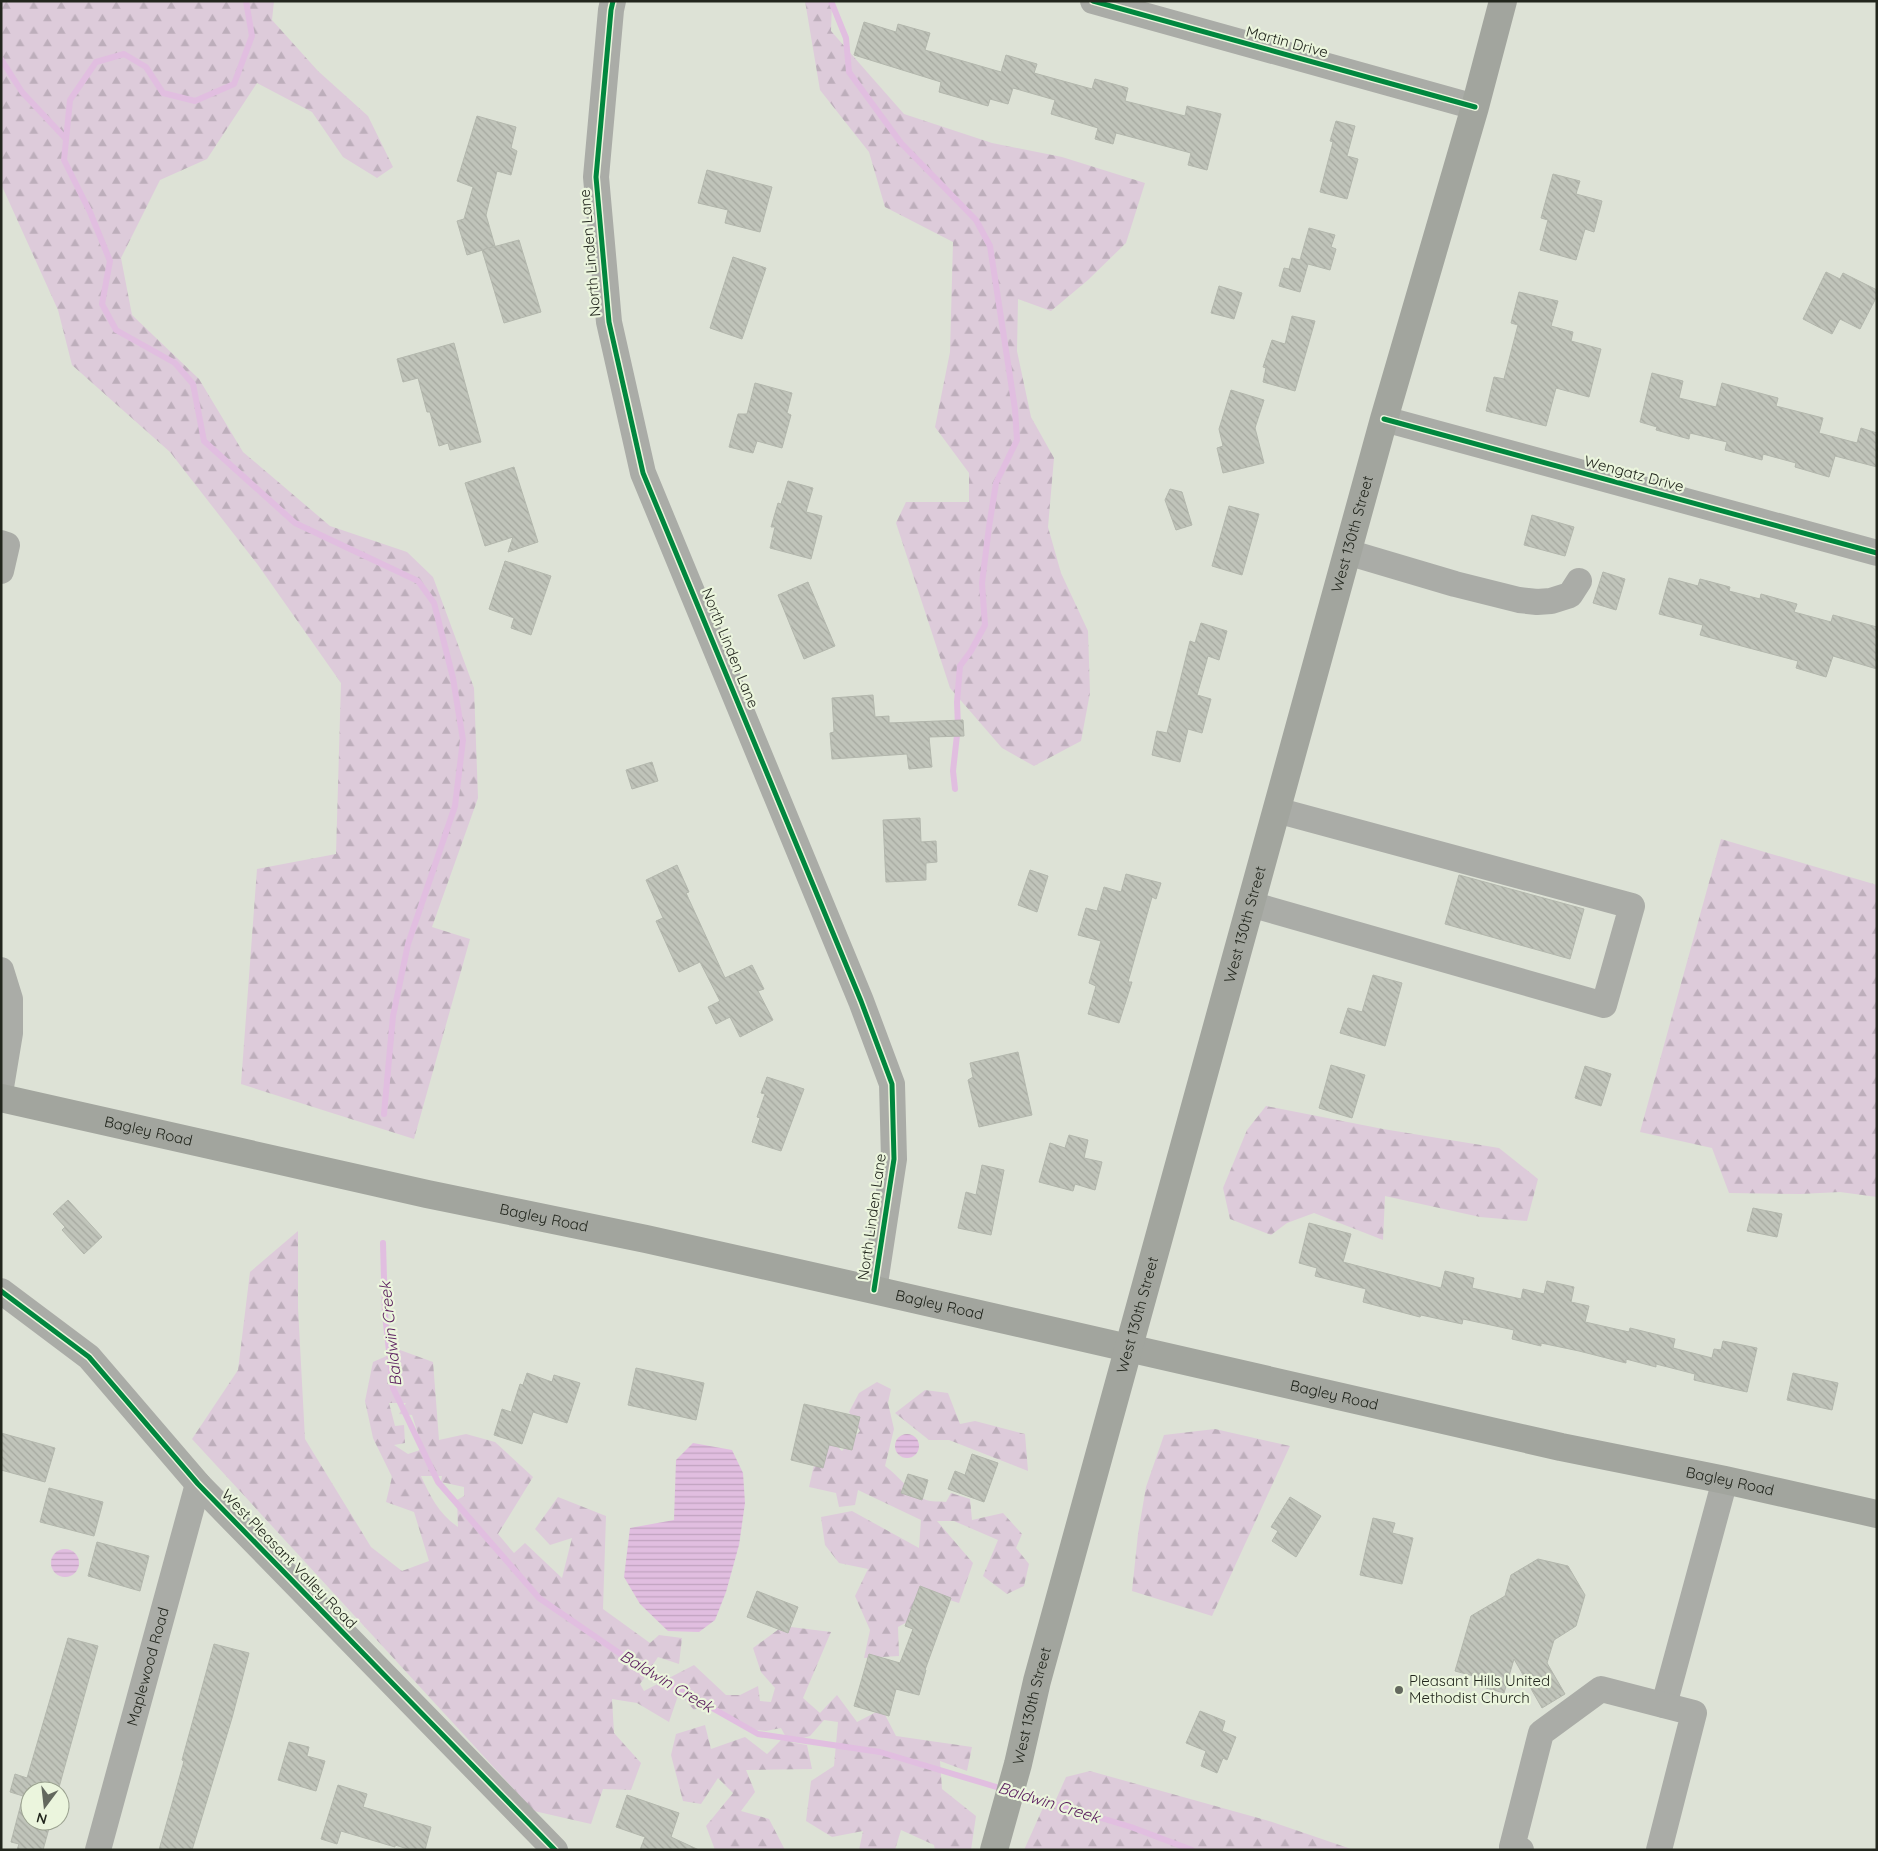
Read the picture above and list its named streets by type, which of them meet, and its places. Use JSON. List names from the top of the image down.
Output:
{
  "streets": {
    "main road": ["West 130th Street", "Bagley Road"],
    "street": [
      "Martin Drive",
      "North Linden Lane",
      "Wengatz Drive",
      "West Pleasant Valley Road",
      "Maplewood Road"
    ]
  },
  "crossings": [
    ["Martin Drive", "West 130th Street"],
    ["North Linden Lane", "Bagley Road"],
    ["Wengatz Drive", "West 130th Street"],
    ["West 130th Street", "Bagley Road"],
    ["West Pleasant Valley Road", "Maplewood Road"]
  ],
  "water": ["Baldwin Creek"],
  "places": ["Pleasant Hills United Methodist Church"],
  "north": "bottom"
}
